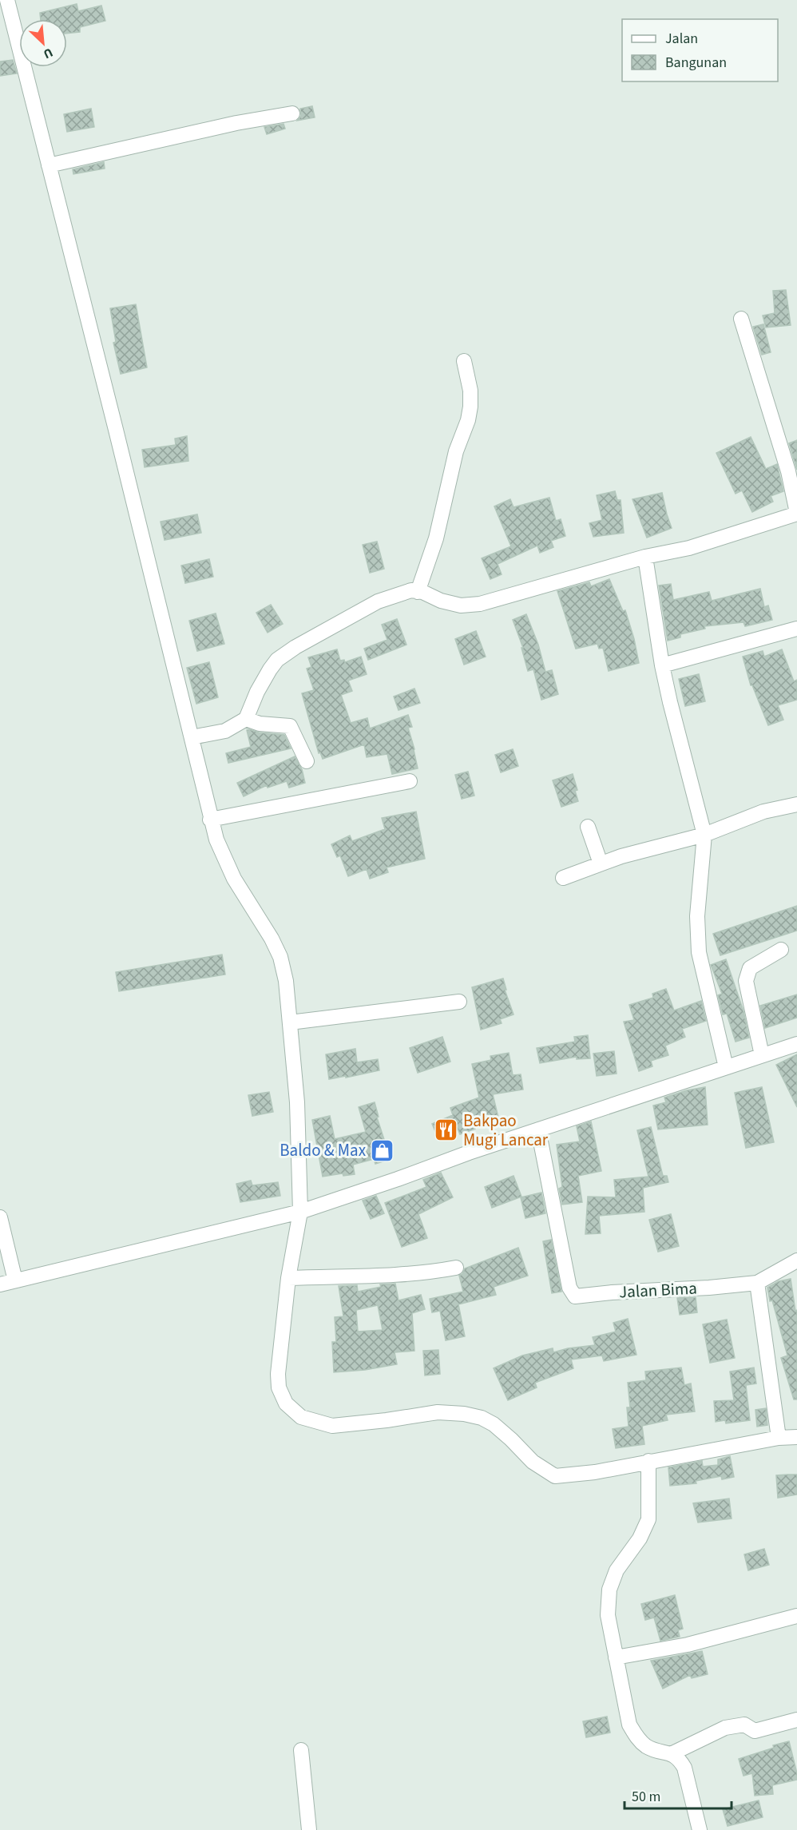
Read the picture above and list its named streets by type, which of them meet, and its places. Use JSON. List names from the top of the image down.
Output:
{
  "streets": {
    "street": ["Jalan Bima"]
  },
  "places": {
    "restaurant": ["Bakpao Mugi Lancar"],
    "shop": ["Baldo & Max"]
  },
  "legend": ["Jalan", "Bangunan"],
  "scale_bar": "50 m",
  "north": "bottom right"
}
